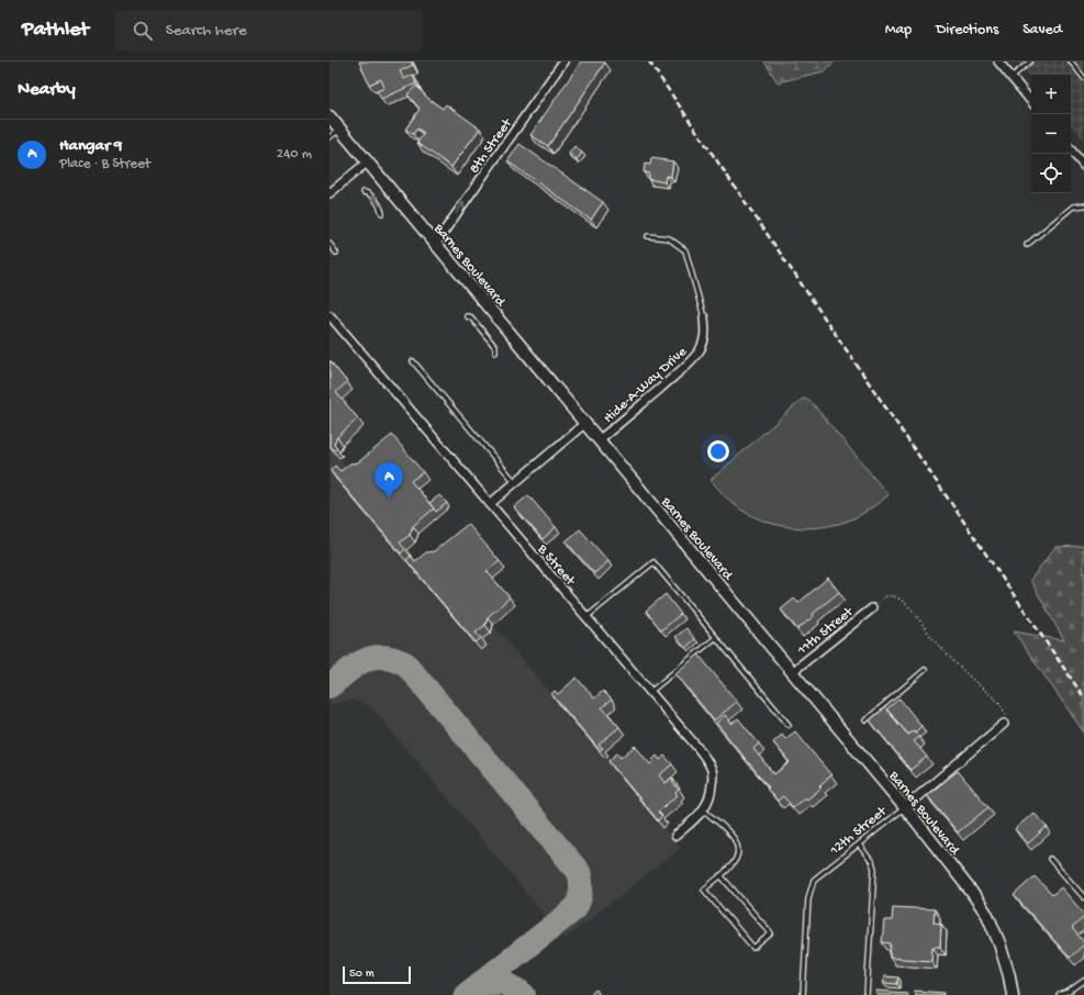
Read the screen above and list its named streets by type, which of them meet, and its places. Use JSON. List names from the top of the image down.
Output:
{
  "streets": {
    "street": [
      "8th Street",
      "Barnes Boulevard",
      "Hide-A-Way Drive",
      "B Street",
      "11th Street",
      "12th Street"
    ]
  },
  "crossings": [
    ["8th Street", "Barnes Boulevard"],
    ["Barnes Boulevard", "Hide-A-Way Drive"],
    ["Barnes Boulevard", "11th Street"],
    ["Barnes Boulevard", "12th Street"]
  ],
  "one_way": ["8th Street"],
  "scale_bar": "50 m",
  "page": {
    "header": "Pathlet",
    "search": "Search here",
    "nav": ["Map", "Directions", "Saved"],
    "heading": "Nearby",
    "map_buttons": ["+", "−"],
    "list": [
      {
        "mark": "A",
        "name": "Hangar 9",
        "note": "Place · B Street",
        "value": "240 m"
      }
    ],
    "pins": "A",
    "scale": "50 m"
  }
}
